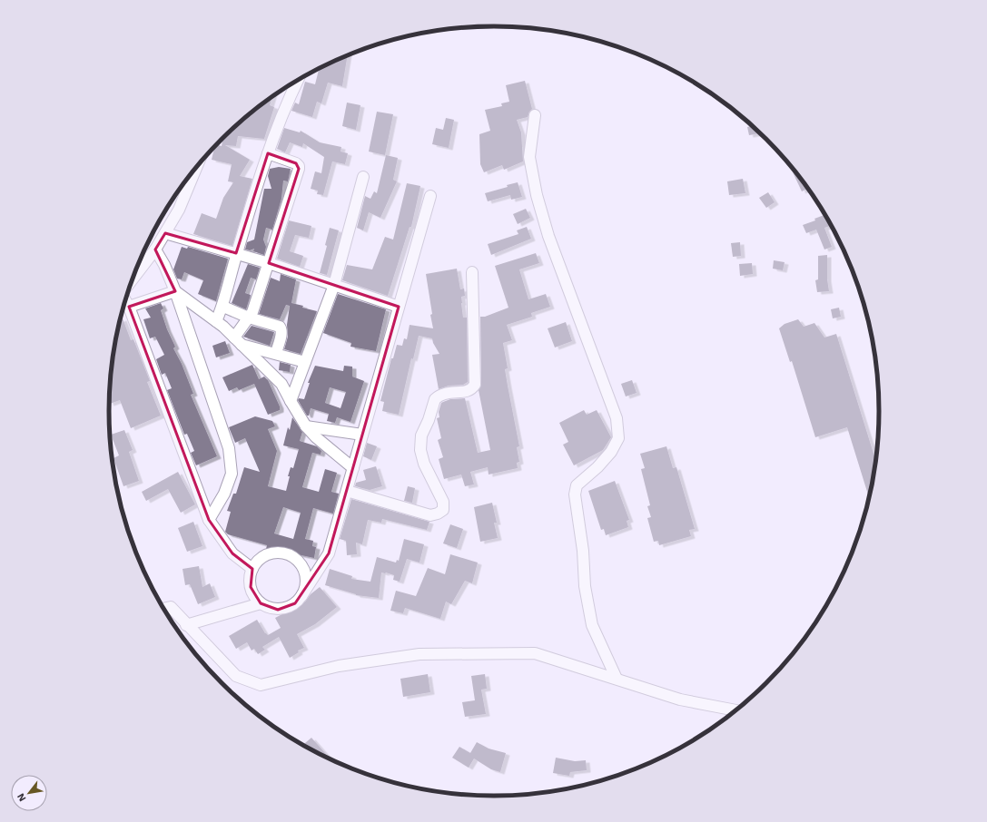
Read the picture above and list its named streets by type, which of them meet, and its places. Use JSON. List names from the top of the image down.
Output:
{
  "north": "bottom left"
}
